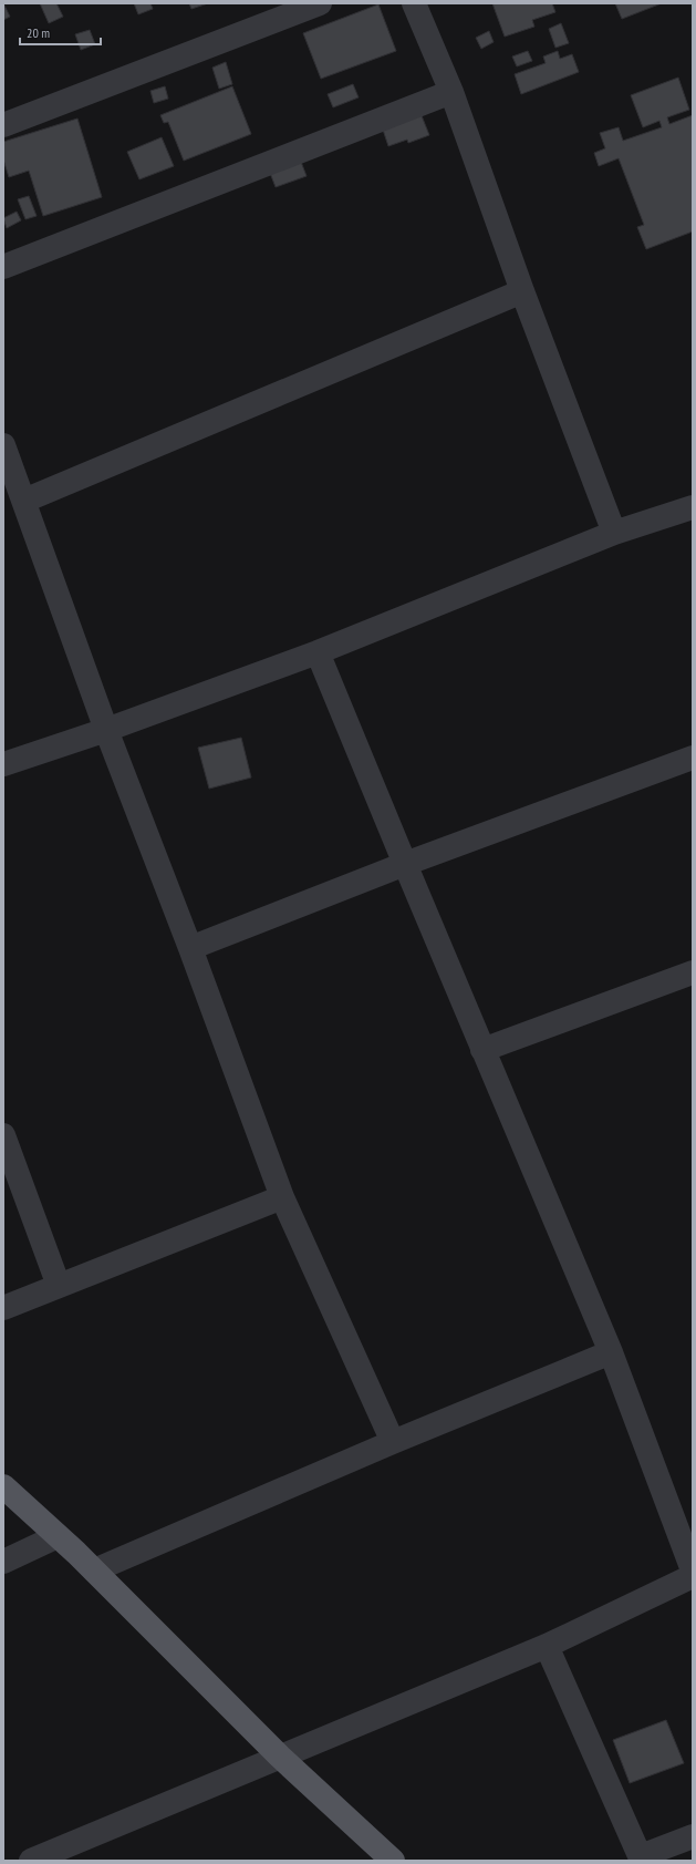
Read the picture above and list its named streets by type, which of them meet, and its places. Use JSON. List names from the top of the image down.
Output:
{
  "scale_bar": "20 m"
}
